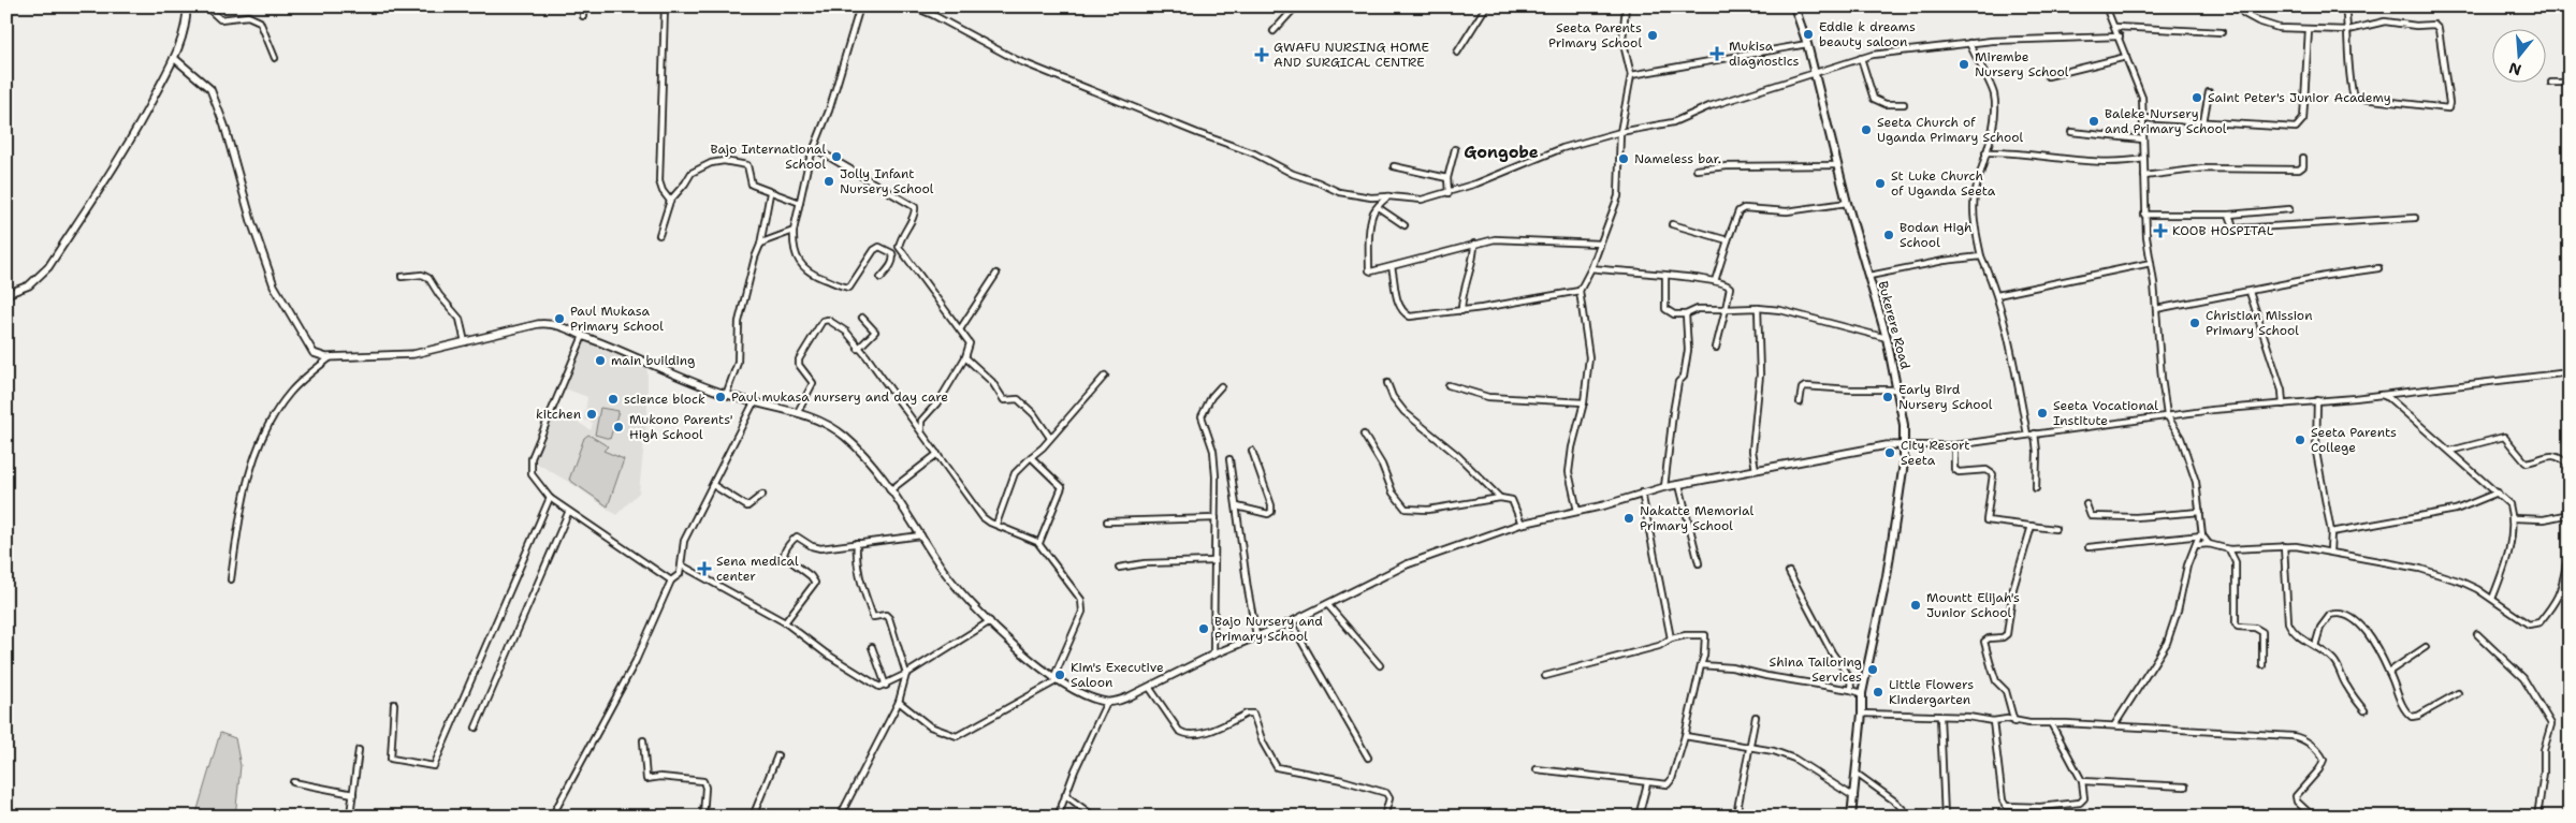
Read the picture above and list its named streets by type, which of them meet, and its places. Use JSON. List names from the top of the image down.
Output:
{
  "streets": {
    "main road": ["Bukerere Road"]
  },
  "districts": ["Gongobe"],
  "places": {
    "other": [
      "Eddie k dreams beauty saloon",
      "Seeta Parents Primary School",
      "Mirembe Nursery School",
      "Saint Peter's Junior Academy",
      "Baleke Nursery and Primary School",
      "Seeta Church of Uganda Primary School",
      "Bajo International School",
      "Nameless bar.",
      "Jolly Infant Nursery School",
      "St Luke Church of Uganda Seeta",
      "Bodan High School",
      "Paul Mukasa Primary School",
      "Christian Mission Primary School",
      "main building",
      "Paul mukasa nursery and day care",
      "Early Bird Nursery School",
      "science block",
      "Seeta Vocational Institute",
      "kitchen",
      "Mukono Parents' High School",
      "Seeta Parents College",
      "City Resort Seeta",
      "Nakatte Memorial Primary School",
      "Mountt Elijah's Junior School",
      "Bajo Nursery and Primary School",
      "Shina Tailoring Services",
      "Kim's Executive Saloon",
      "Little Flowers Kindergarten"
    ],
    "health": [
      "Mukisa diagnostics",
      "GWAFU NURSING HOME AND SURGICAL CENTRE",
      "KOOB HOSPITAL",
      "Sena medical center"
    ]
  },
  "north": "bottom"
}
